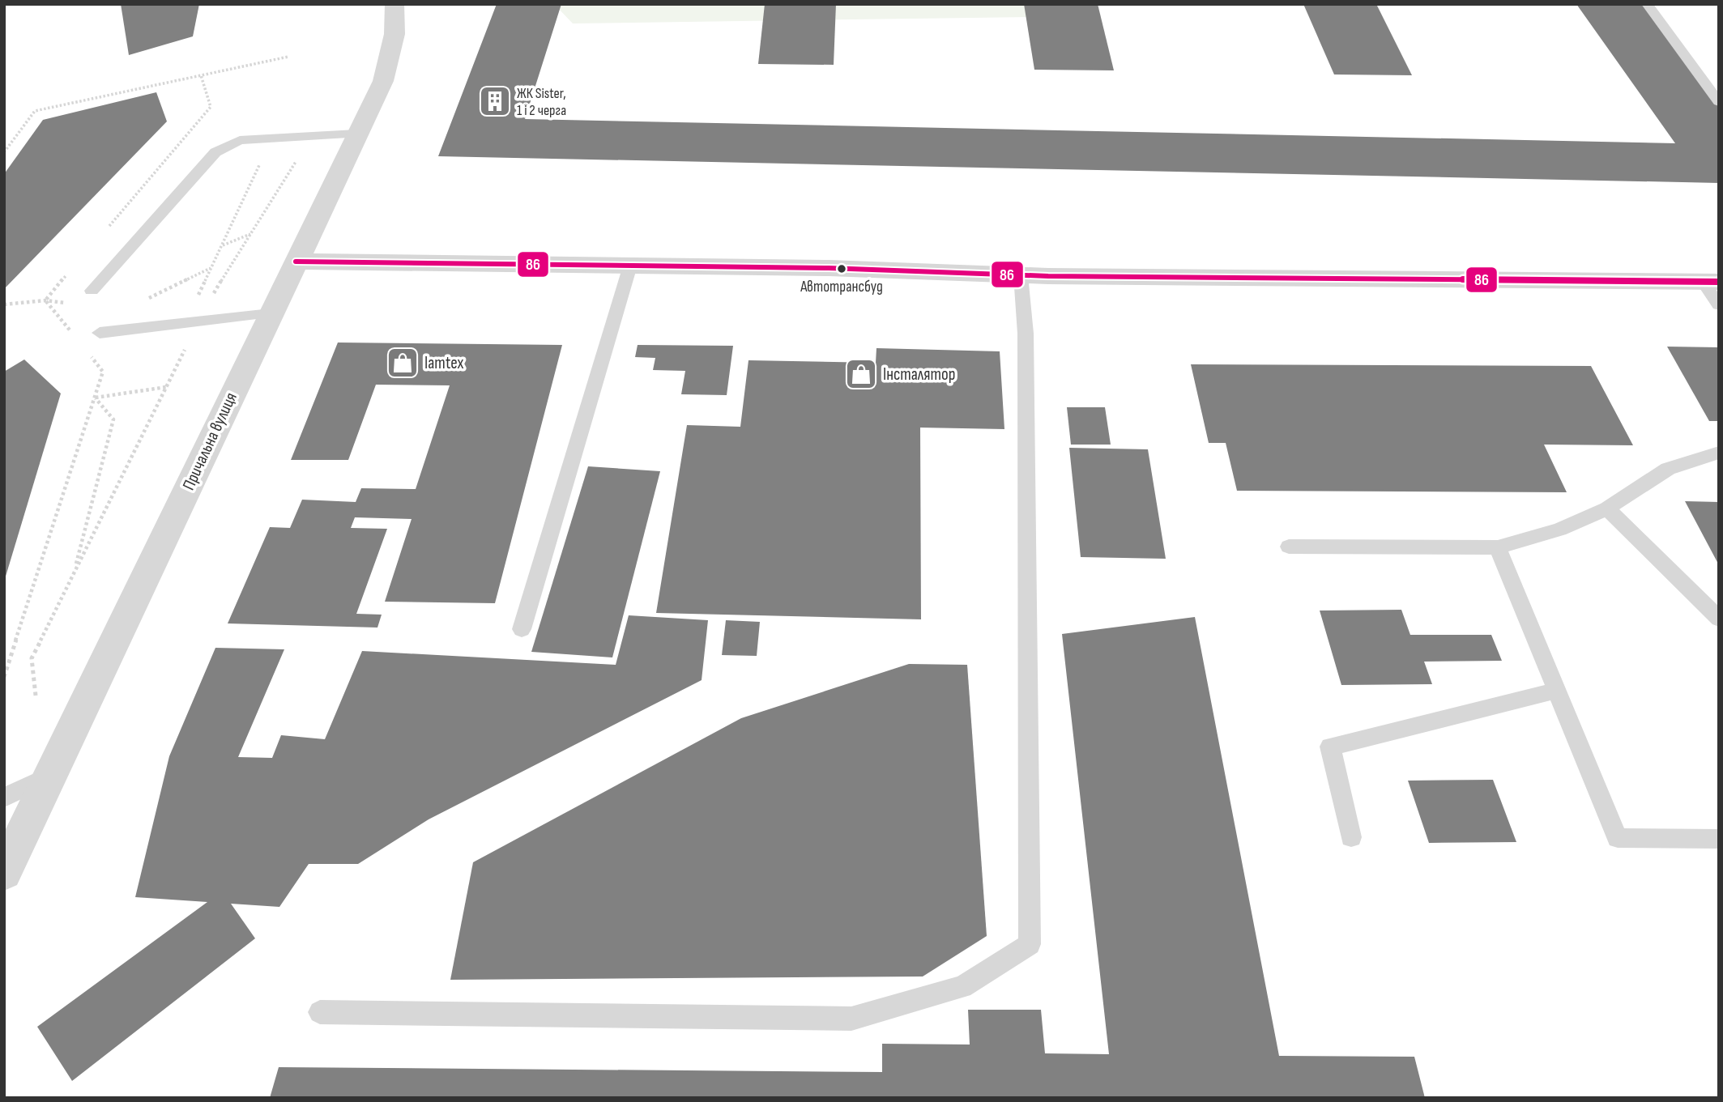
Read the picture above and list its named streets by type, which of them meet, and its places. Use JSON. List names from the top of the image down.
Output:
{
  "streets": {
    "street": ["Причальна вулиця"]
  },
  "places": {
    "building": ["ЖК Sister, 1 і 2 черга"],
    "other": ["Автотрансбуд"],
    "shop": ["Iamtex", "Інсталятор"]
  },
  "lines": ["transit line 86"]
}
